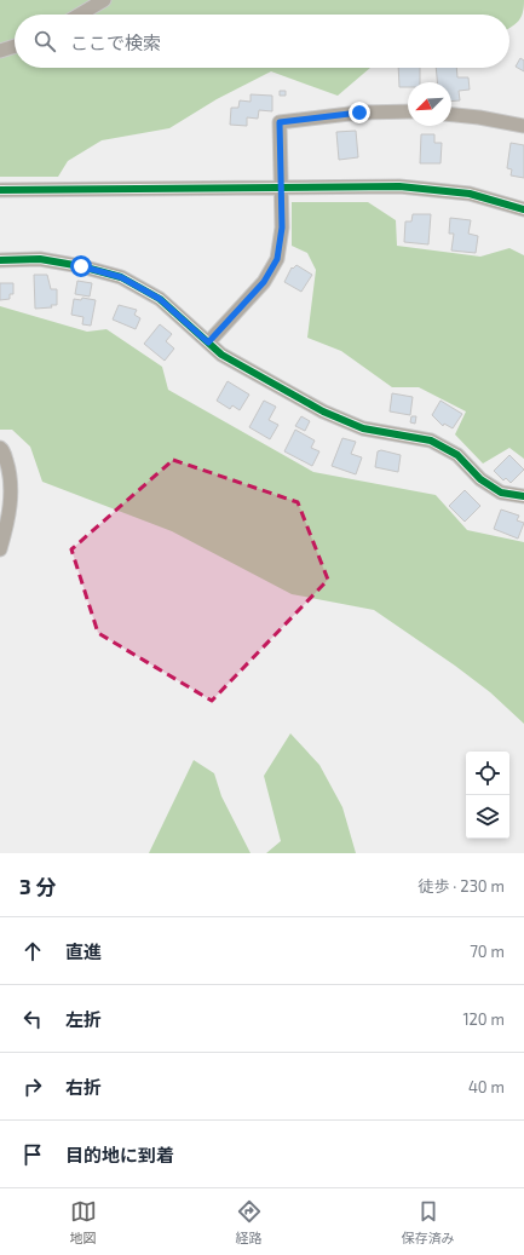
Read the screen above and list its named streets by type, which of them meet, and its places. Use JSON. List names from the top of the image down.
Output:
{
  "north": "bottom left",
  "page": {
    "search": "ここで検索",
    "heading": ["3 分", "徒歩 · 230 m"],
    "list": [
      ["直進", "70 m"],
      ["左折", "120 m"],
      ["右折", "40 m"],
      "目的地に到着"
    ],
    "nav": ["地図", "経路", "保存済み"]
  }
}
